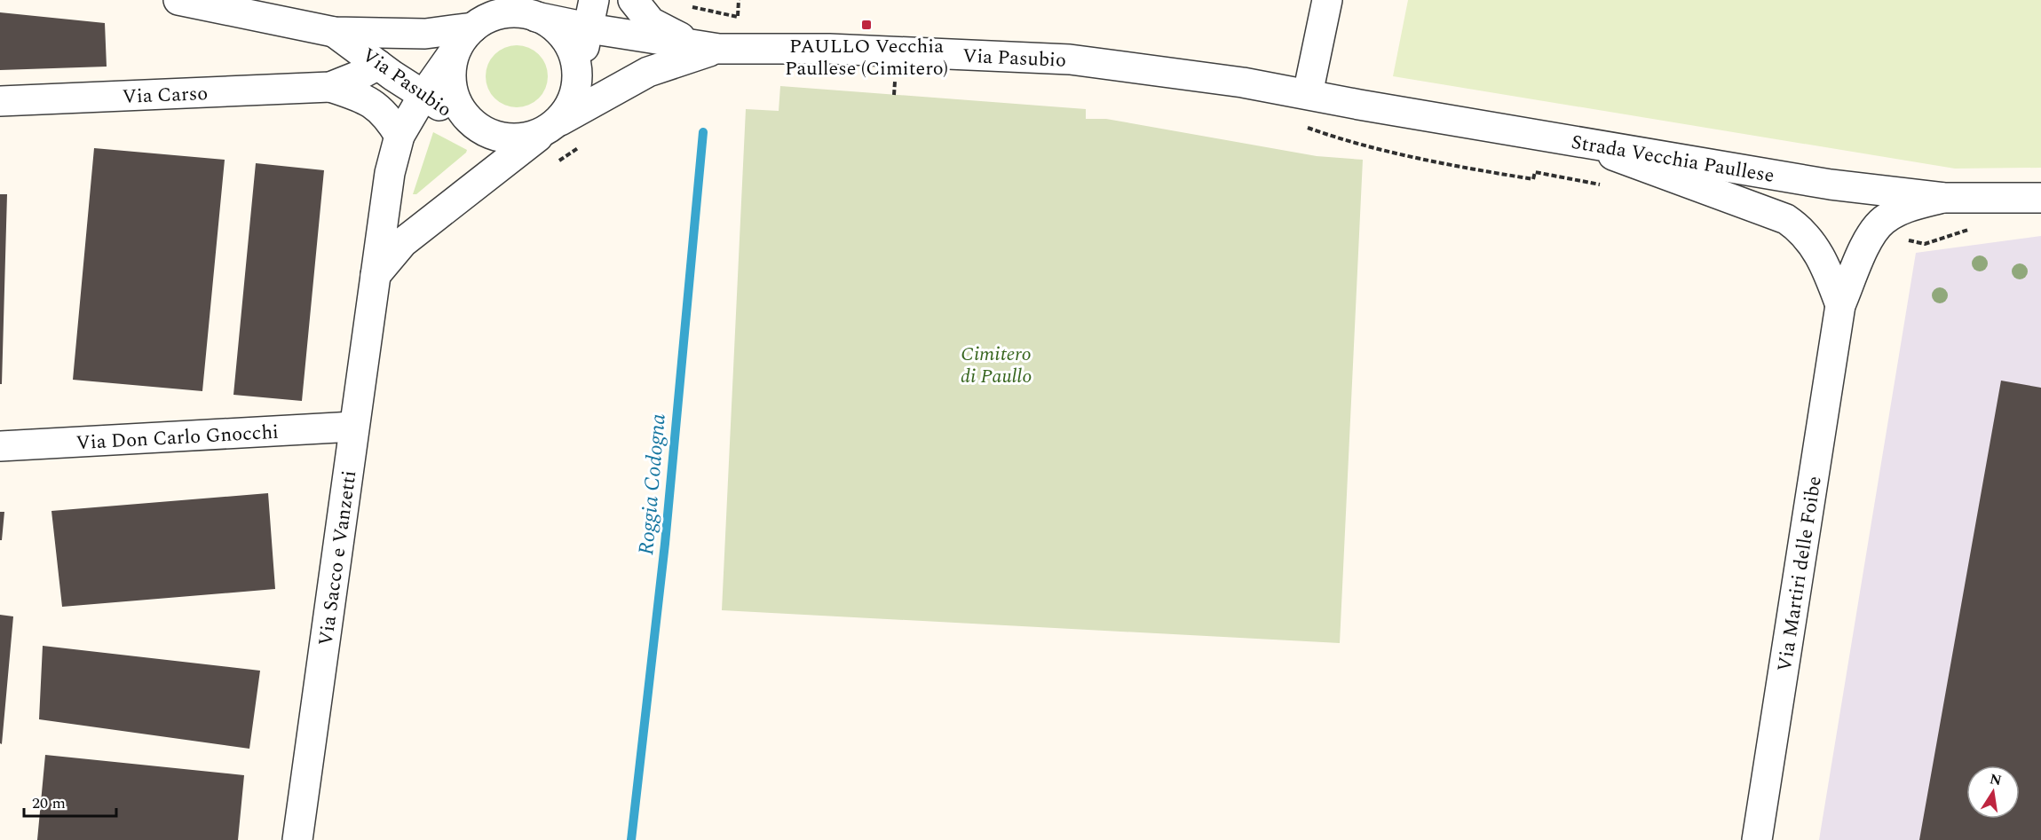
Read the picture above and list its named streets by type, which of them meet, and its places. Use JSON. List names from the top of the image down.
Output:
{
  "streets": {
    "street": [
      "Via Pasubio",
      "Via Carso",
      "Strada Vecchia Paullese",
      "Via Don Carlo Gnocchi",
      "Via Sacco e Vanzetti",
      "Via Martiri delle Foibe"
    ]
  },
  "crossings": [
    ["Via Pasubio", "Via Carso"],
    ["Via Pasubio", "Strada Vecchia Paullese"],
    ["Via Pasubio", "Via Sacco e Vanzetti"],
    ["Via Carso", "Via Sacco e Vanzetti"],
    ["Via Don Carlo Gnocchi", "Via Sacco e Vanzetti"]
  ],
  "water": ["Roggia Codogna"],
  "parks": ["Cimitero di Paullo"],
  "places": {
    "transit": ["PAULLO Vecchia Paullese (Cimitero)"]
  },
  "scale_bar": "20 m",
  "north": "top"
}
